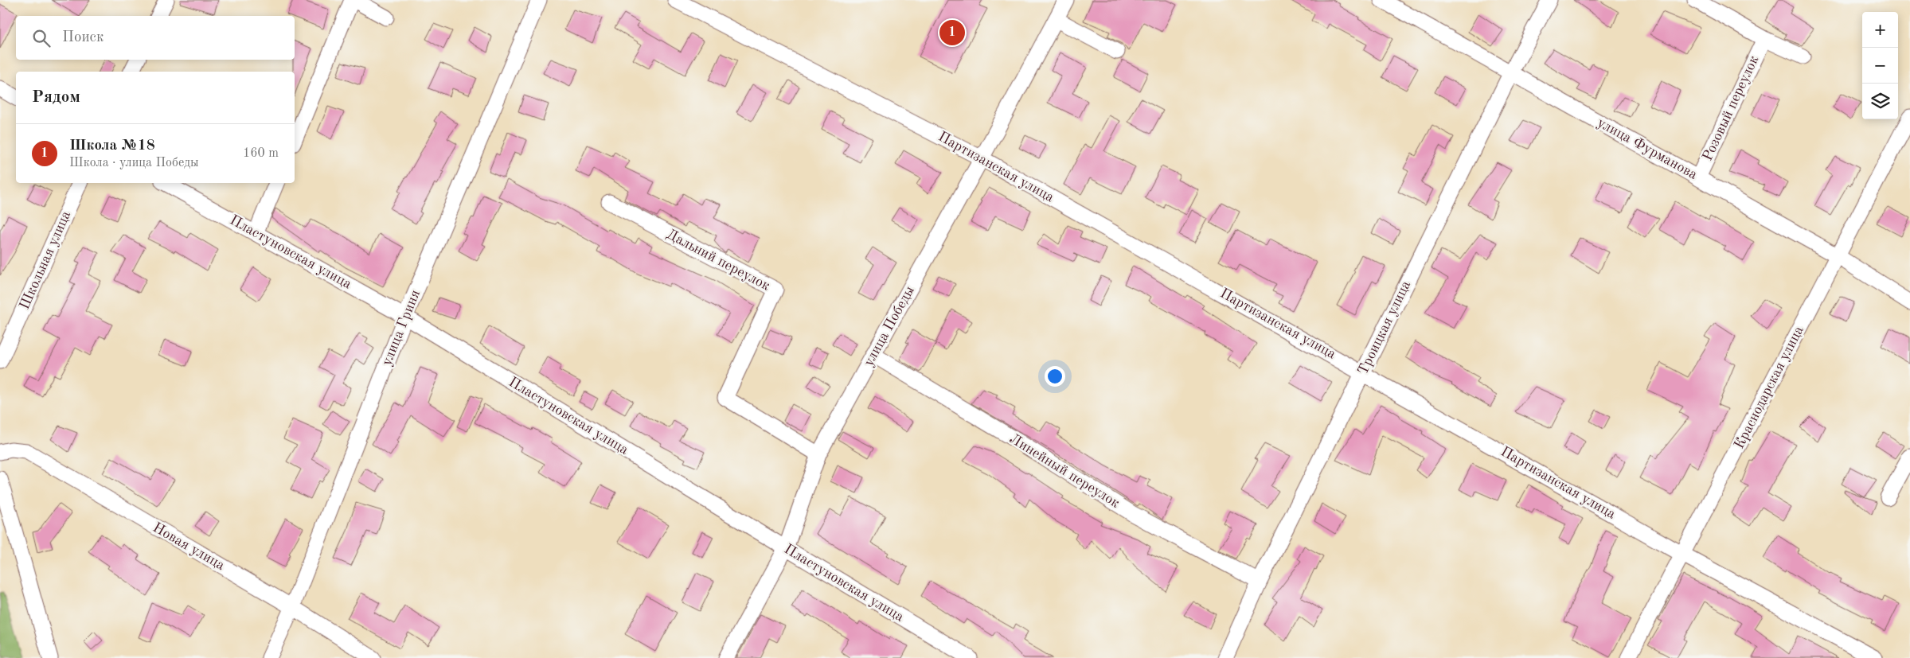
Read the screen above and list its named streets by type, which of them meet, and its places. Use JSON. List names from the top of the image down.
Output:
{
  "streets": {
    "street": [
      "Розовый переулок",
      "улица Фурманова",
      "Партизанская улица",
      "Пластуновская улица",
      "Школьная улица",
      "Дальний переулок",
      "улица Победы",
      "улица Гриня",
      "Троицкая улица",
      "Краснодарская улица",
      "Линейный переулок",
      "Новая улица"
    ]
  },
  "crossings": [
    ["Розовый переулок", "улица Фурманова"],
    ["улица Фурманова", "Троицкая улица"],
    ["улица Фурманова", "Краснодарская улица"],
    ["Партизанская улица", "улица Победы"],
    ["Партизанская улица", "Троицкая улица"],
    ["Партизанская улица", "Краснодарская улица"],
    ["Пластуновская улица", "улица Победы"],
    ["Пластуновская улица", "улица Гриня"],
    ["Дальний переулок", "улица Победы"],
    ["улица Победы", "Линейный переулок"],
    ["улица Гриня", "Новая улица"],
    ["Троицкая улица", "Линейный переулок"]
  ],
  "page": {
    "map_buttons": ["+", "−"],
    "search": "Поиск",
    "pins": "1",
    "heading": "Рядом",
    "list": [
      {
        "mark": "1",
        "name": "Школа №18",
        "note": "Школа · улица Победы",
        "value": "160 m"
      }
    ]
  }
}
